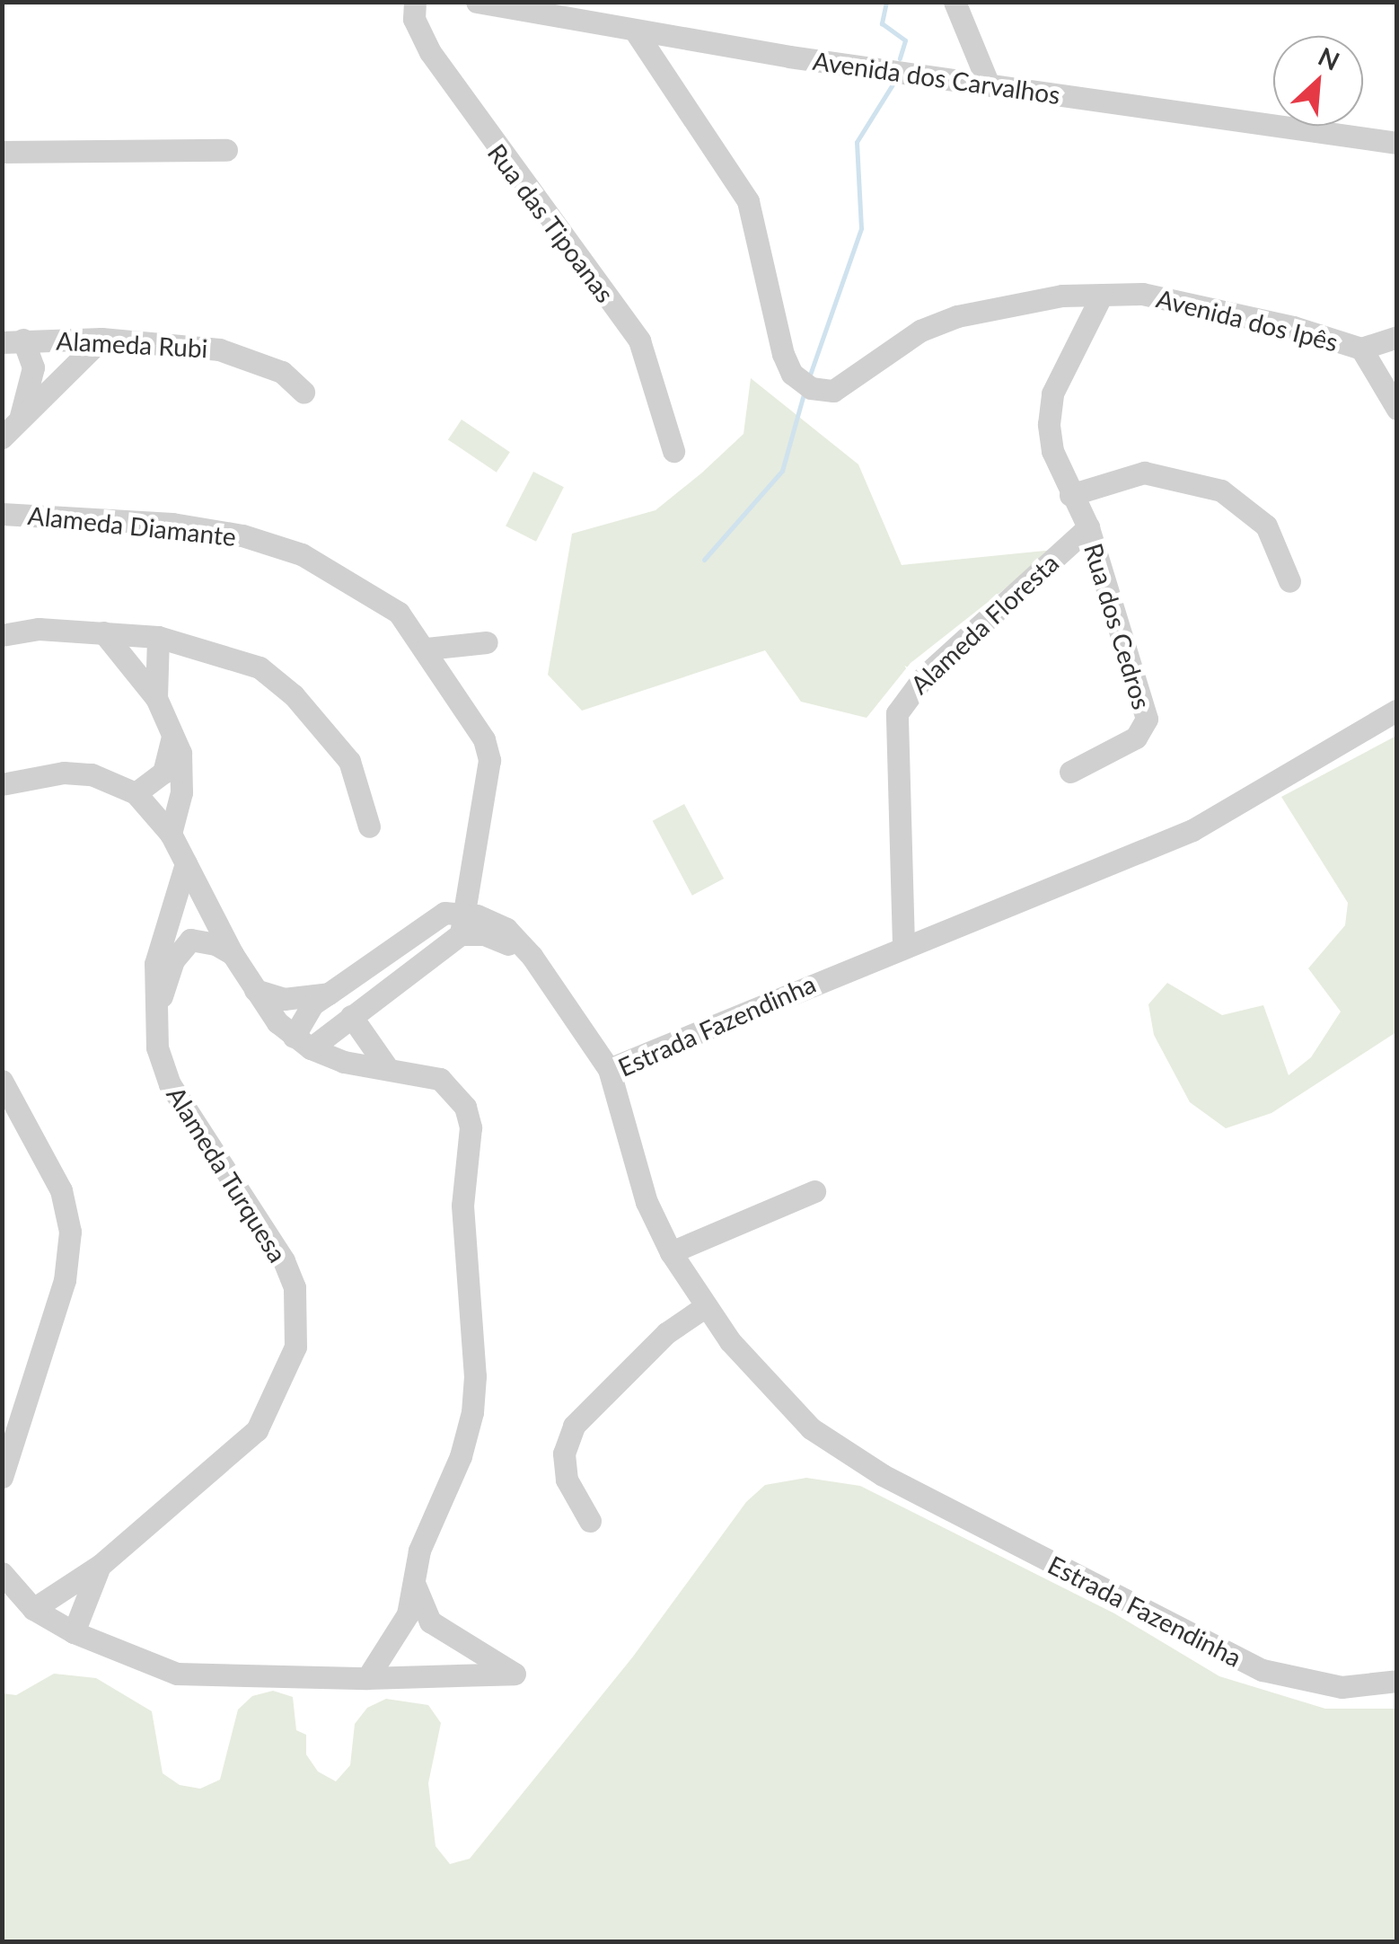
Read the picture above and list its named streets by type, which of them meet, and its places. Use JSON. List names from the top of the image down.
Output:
{
  "streets": {
    "street": [
      "Avenida dos Carvalhos",
      "Rua das Tipoanas",
      "Avenida dos Ipês",
      "Alameda Rubi",
      "Alameda Diamante",
      "Alameda Floresta",
      "Rua dos Cedros",
      "Estrada Fazendinha",
      "Alameda Turquesa"
    ]
  },
  "crossings": [
    ["Avenida dos Carvalhos", "Avenida dos Ipês"],
    ["Avenida dos Ipês", "Rua dos Cedros"],
    ["Alameda Floresta", "Rua dos Cedros"],
    ["Alameda Floresta", "Estrada Fazendinha"]
  ],
  "north": "top right"
}
